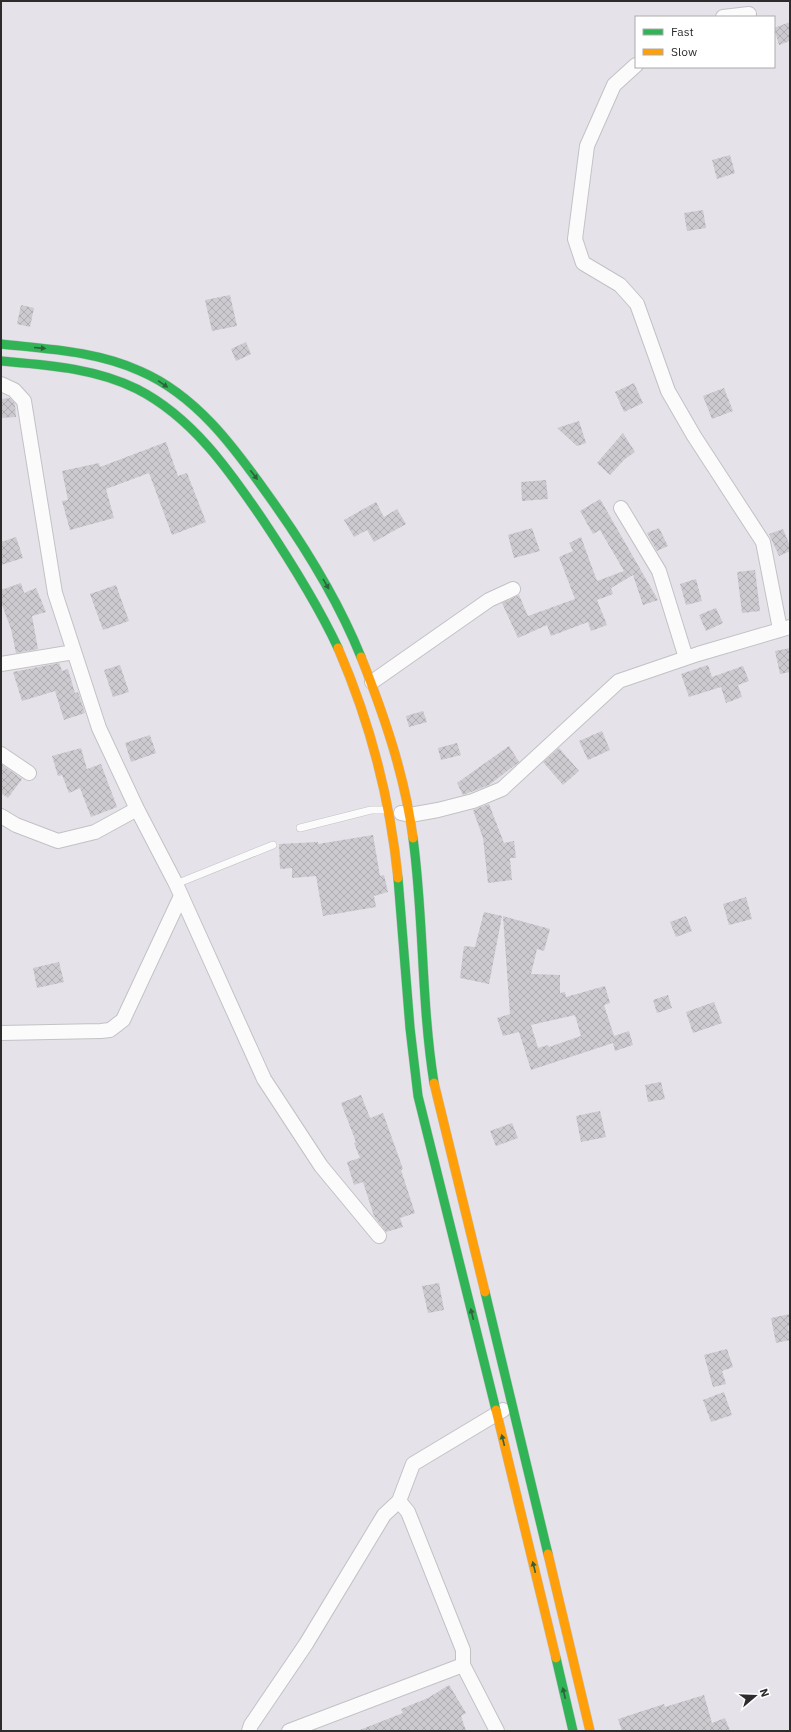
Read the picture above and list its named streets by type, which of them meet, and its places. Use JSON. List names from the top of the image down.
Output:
{
  "legend": ["Fast", "Slow"],
  "north": "right"
}
